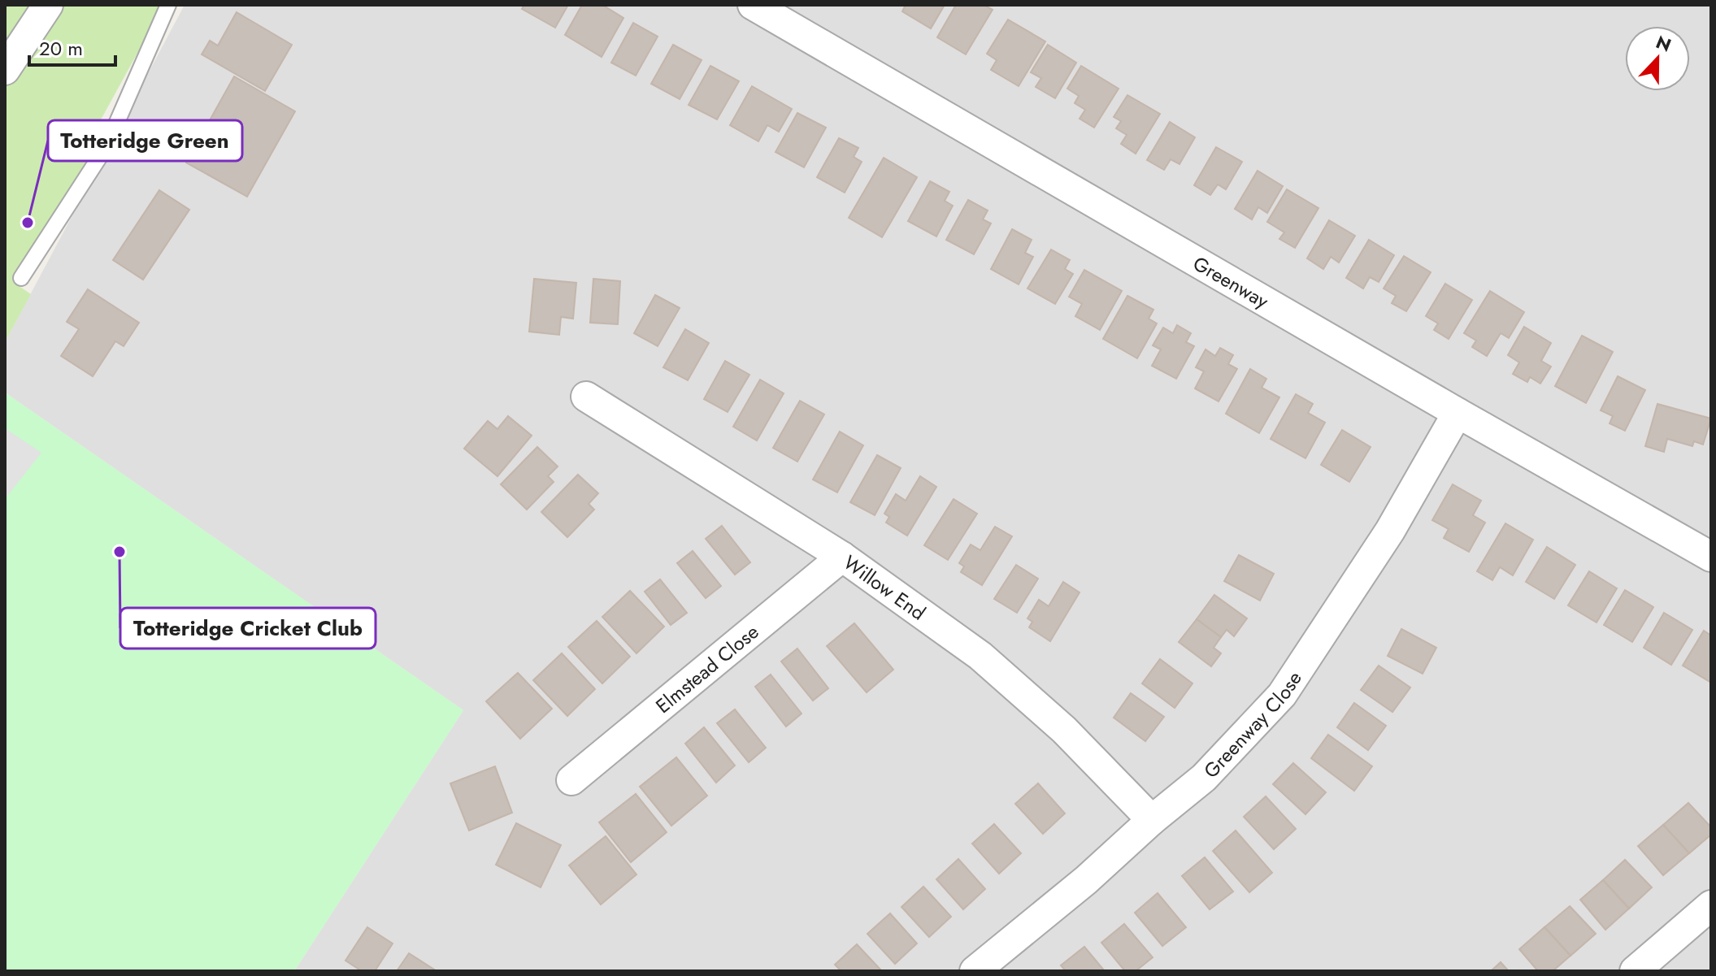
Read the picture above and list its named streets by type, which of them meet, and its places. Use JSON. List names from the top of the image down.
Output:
{
  "streets": {
    "street": [
      "Greenway",
      "Willow End",
      "Elmstead Close",
      "Greenway Close"
    ]
  },
  "crossings": [
    ["Greenway", "Greenway Close"],
    ["Willow End", "Elmstead Close"],
    ["Willow End", "Greenway Close"]
  ],
  "places": ["Totteridge Green", "Totteridge Cricket Club"],
  "scale_bar": "20 m",
  "north": "top"
}
